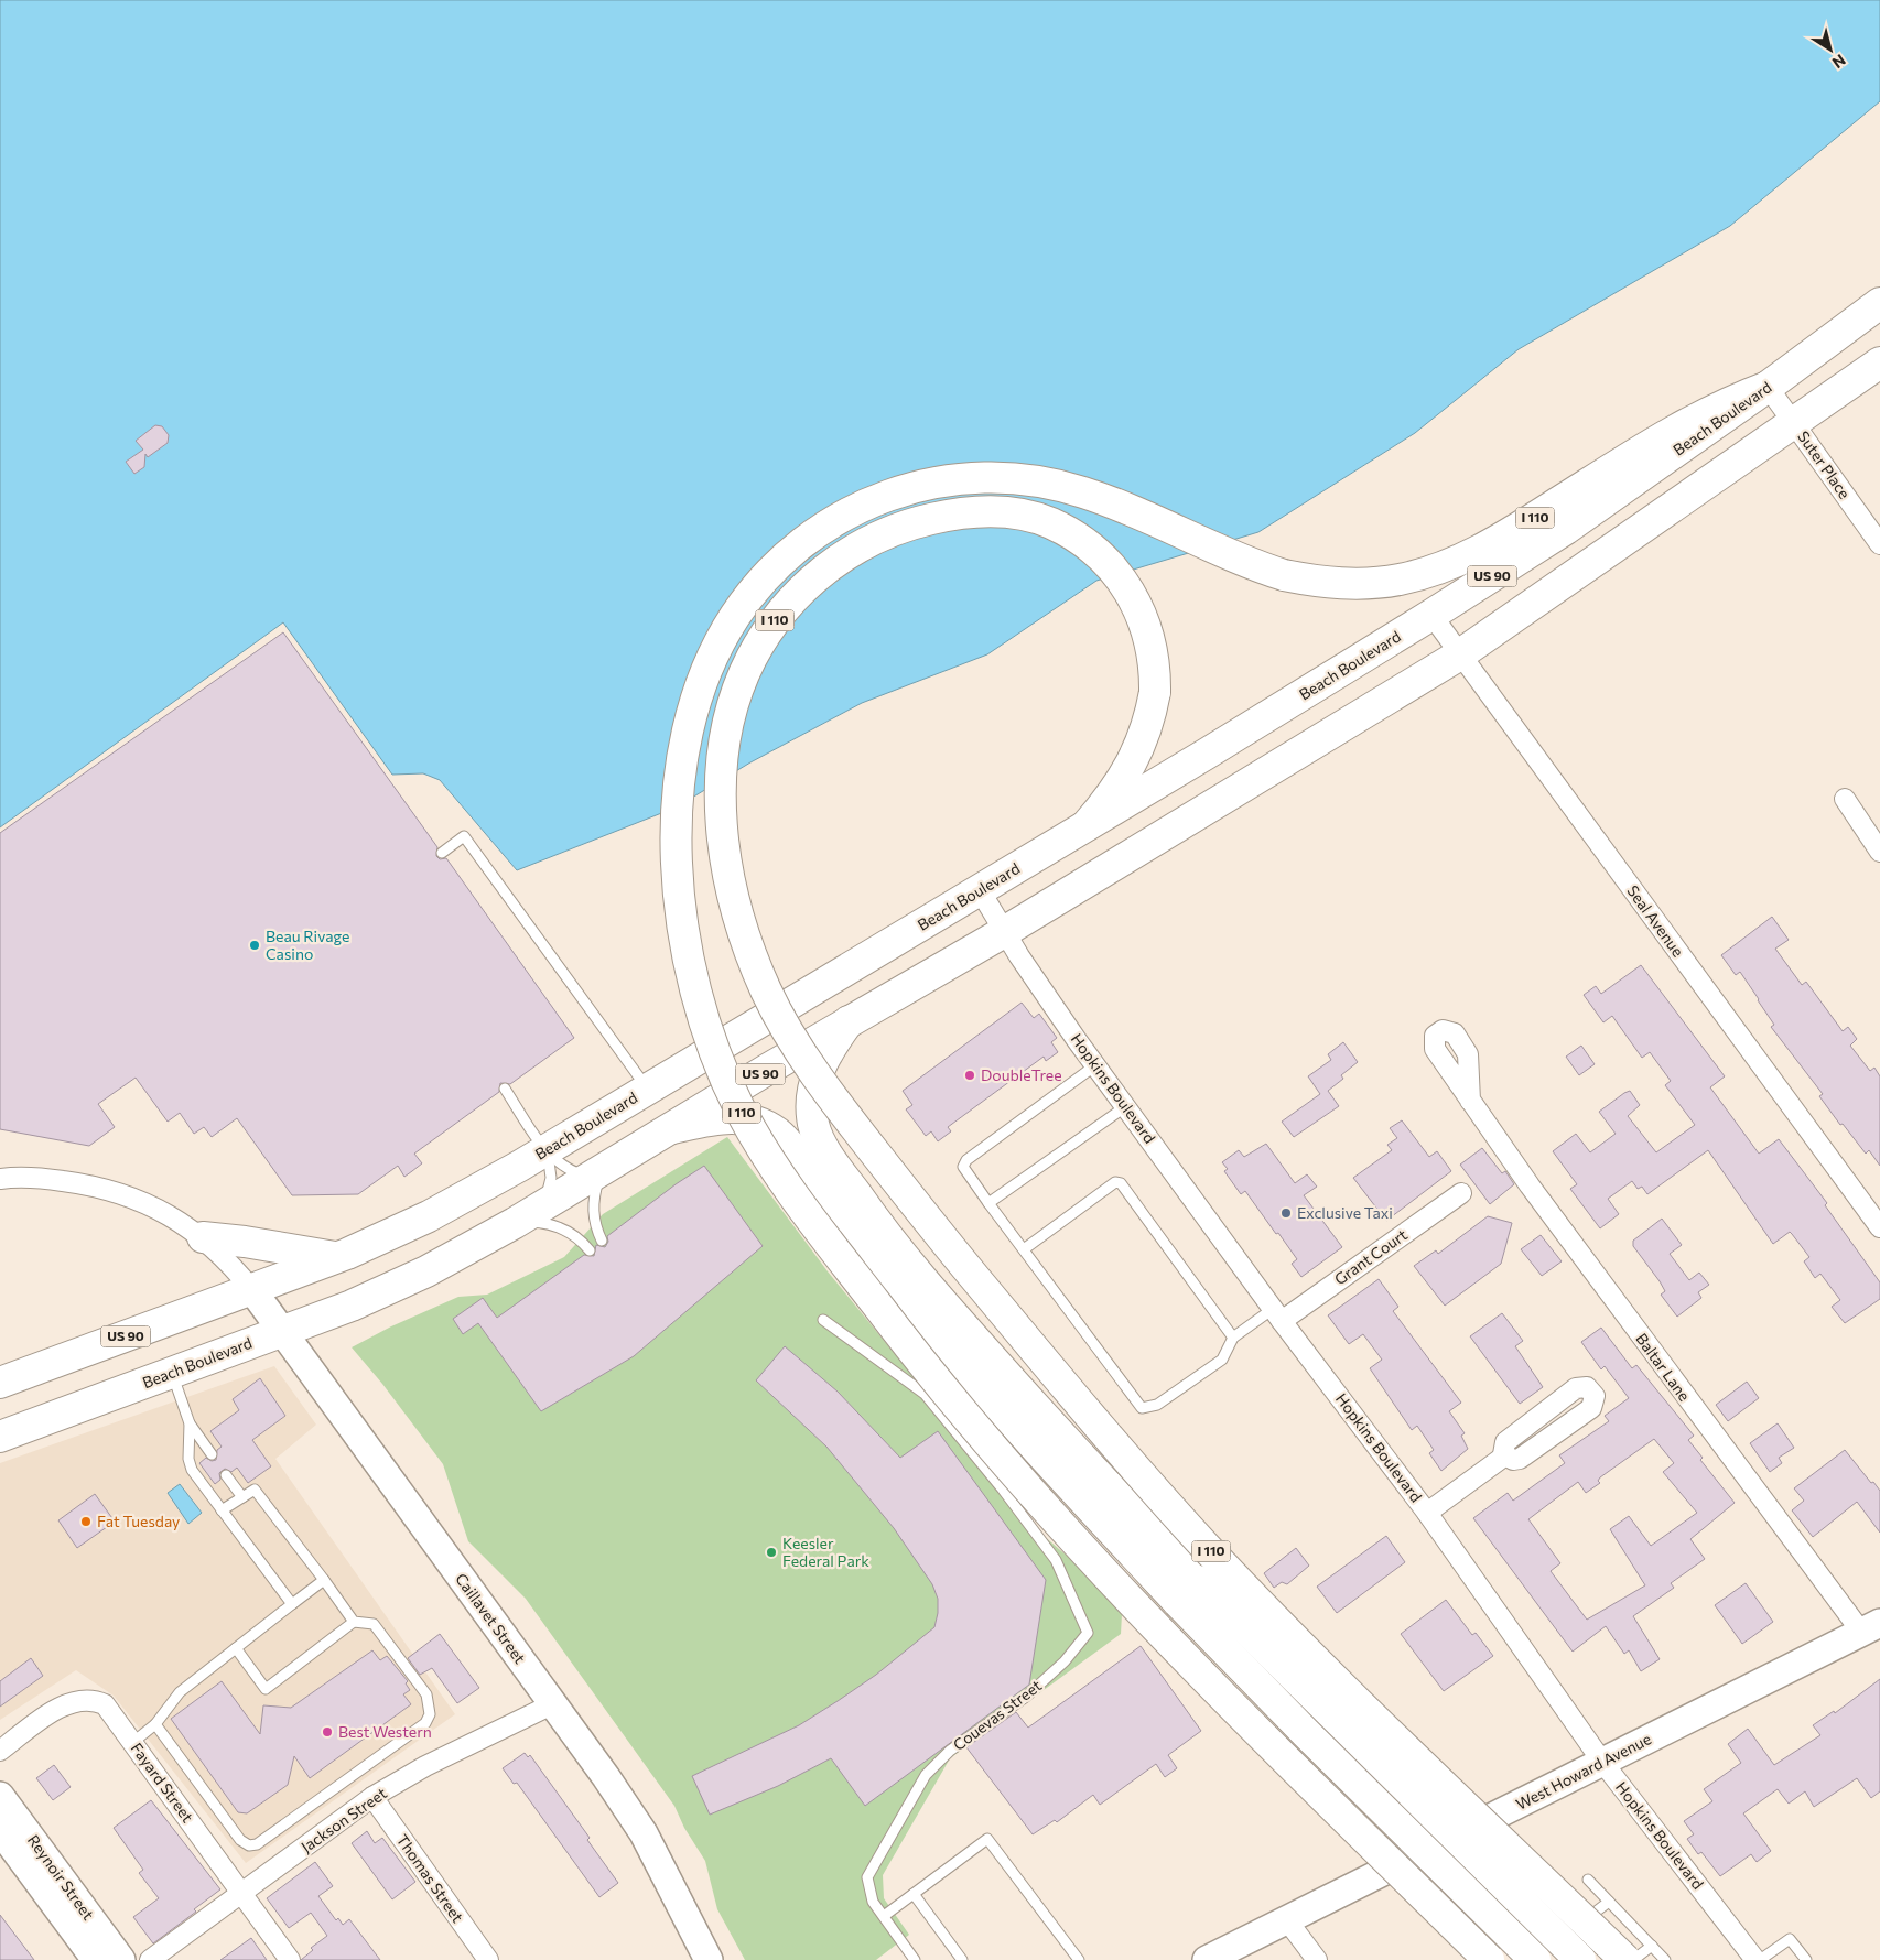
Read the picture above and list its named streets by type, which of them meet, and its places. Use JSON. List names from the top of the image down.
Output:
{
  "streets": {
    "main road": [
      "Beach Boulevard",
      "I 110",
      "US 90",
      "Caillavet Street",
      "West Howard Avenue",
      "Reynoir Street"
    ],
    "street": [
      "Suter Place",
      "Seal Avenue",
      "Hopkins Boulevard",
      "Grant Court",
      "Baltar Lane",
      "Fayard Street",
      "Jackson Street",
      "Thomas Street"
    ],
    "lane": ["Couevas Street"]
  },
  "crossings": [
    ["Beach Boulevard", "Suter Place"],
    ["Beach Boulevard", "I 110"],
    ["Beach Boulevard", "Seal Avenue"],
    ["Beach Boulevard", "Hopkins Boulevard"],
    ["Beach Boulevard", "Caillavet Street"],
    ["Suter Place", "I 110"],
    ["Hopkins Boulevard", "Grant Court"],
    ["Hopkins Boulevard", "West Howard Avenue"],
    ["Baltar Lane", "West Howard Avenue"],
    ["Caillavet Street", "Jackson Street"],
    ["Fayard Street", "Jackson Street"],
    ["Jackson Street", "Thomas Street"]
  ],
  "places": [
    "Beau Rivage Casino",
    "DoubleTree",
    "Exclusive Taxi",
    "Fat Tuesday",
    "Keesler Federal Park",
    "Best Western"
  ],
  "north": "bottom right"
}
